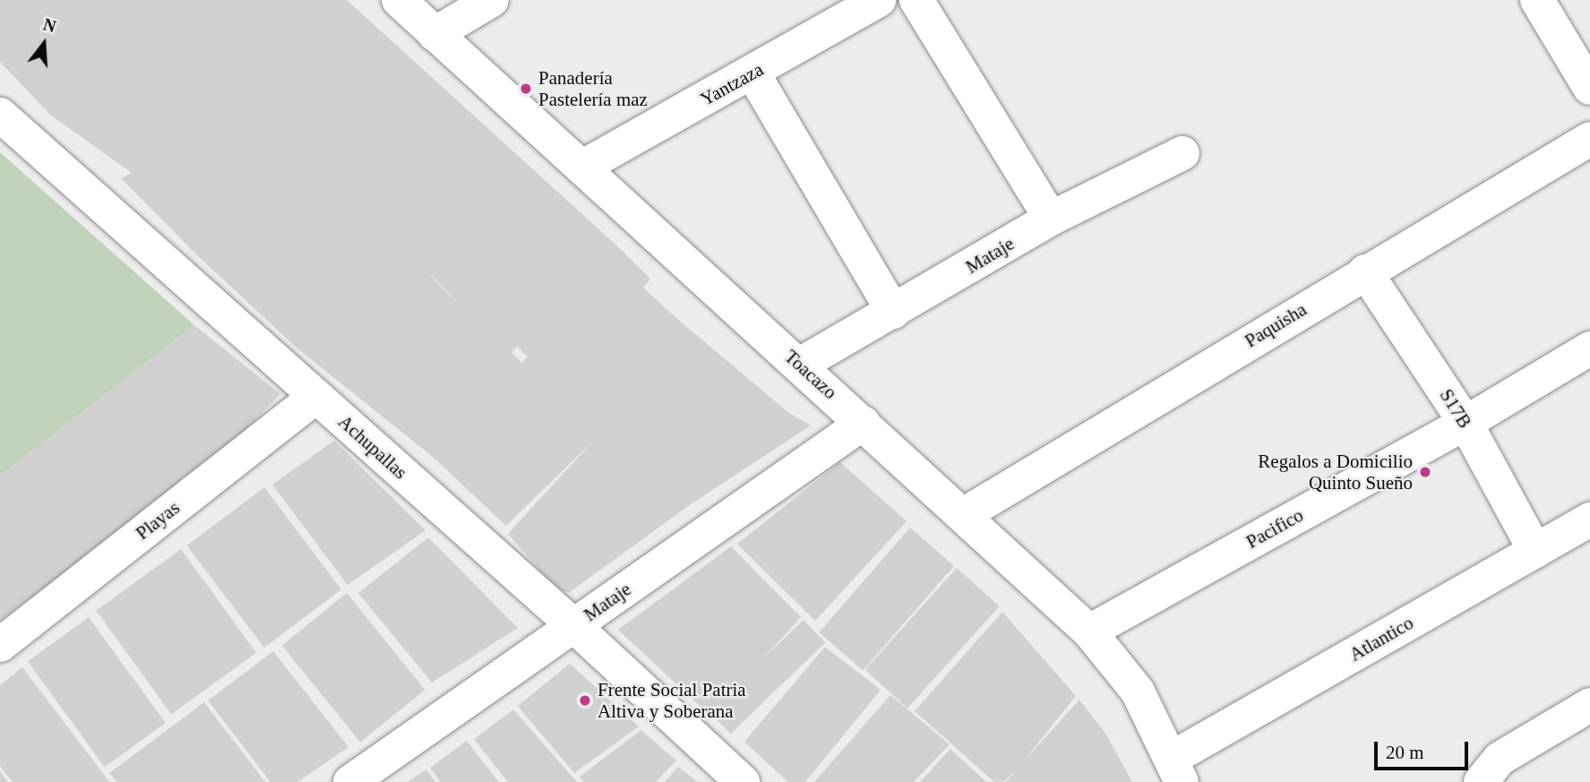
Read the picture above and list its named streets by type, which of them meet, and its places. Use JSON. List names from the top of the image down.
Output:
{
  "streets": {
    "street": [
      "Yantzaza",
      "Mataje",
      "Paquisha",
      "Toacazo",
      "S17B",
      "Achupallas",
      "Playas",
      "Pacifico",
      "Atlantico"
    ]
  },
  "crossings": [
    ["Yantzaza", "Toacazo"],
    ["Mataje", "Toacazo"],
    ["Mataje", "Achupallas"],
    ["Paquisha", "Toacazo"],
    ["Paquisha", "S17B"],
    ["Toacazo", "Pacifico"],
    ["Toacazo", "Atlantico"],
    ["S17B", "Pacifico"],
    ["S17B", "Atlantico"],
    ["Achupallas", "Playas"]
  ],
  "places": ["Panadería Pastelería maz", "Regalos a Domicilio Quinto Sueño", "Frente Social Patria Altiva y Soberana"],
  "scale_bar": "20 m",
  "north": "top"
}
